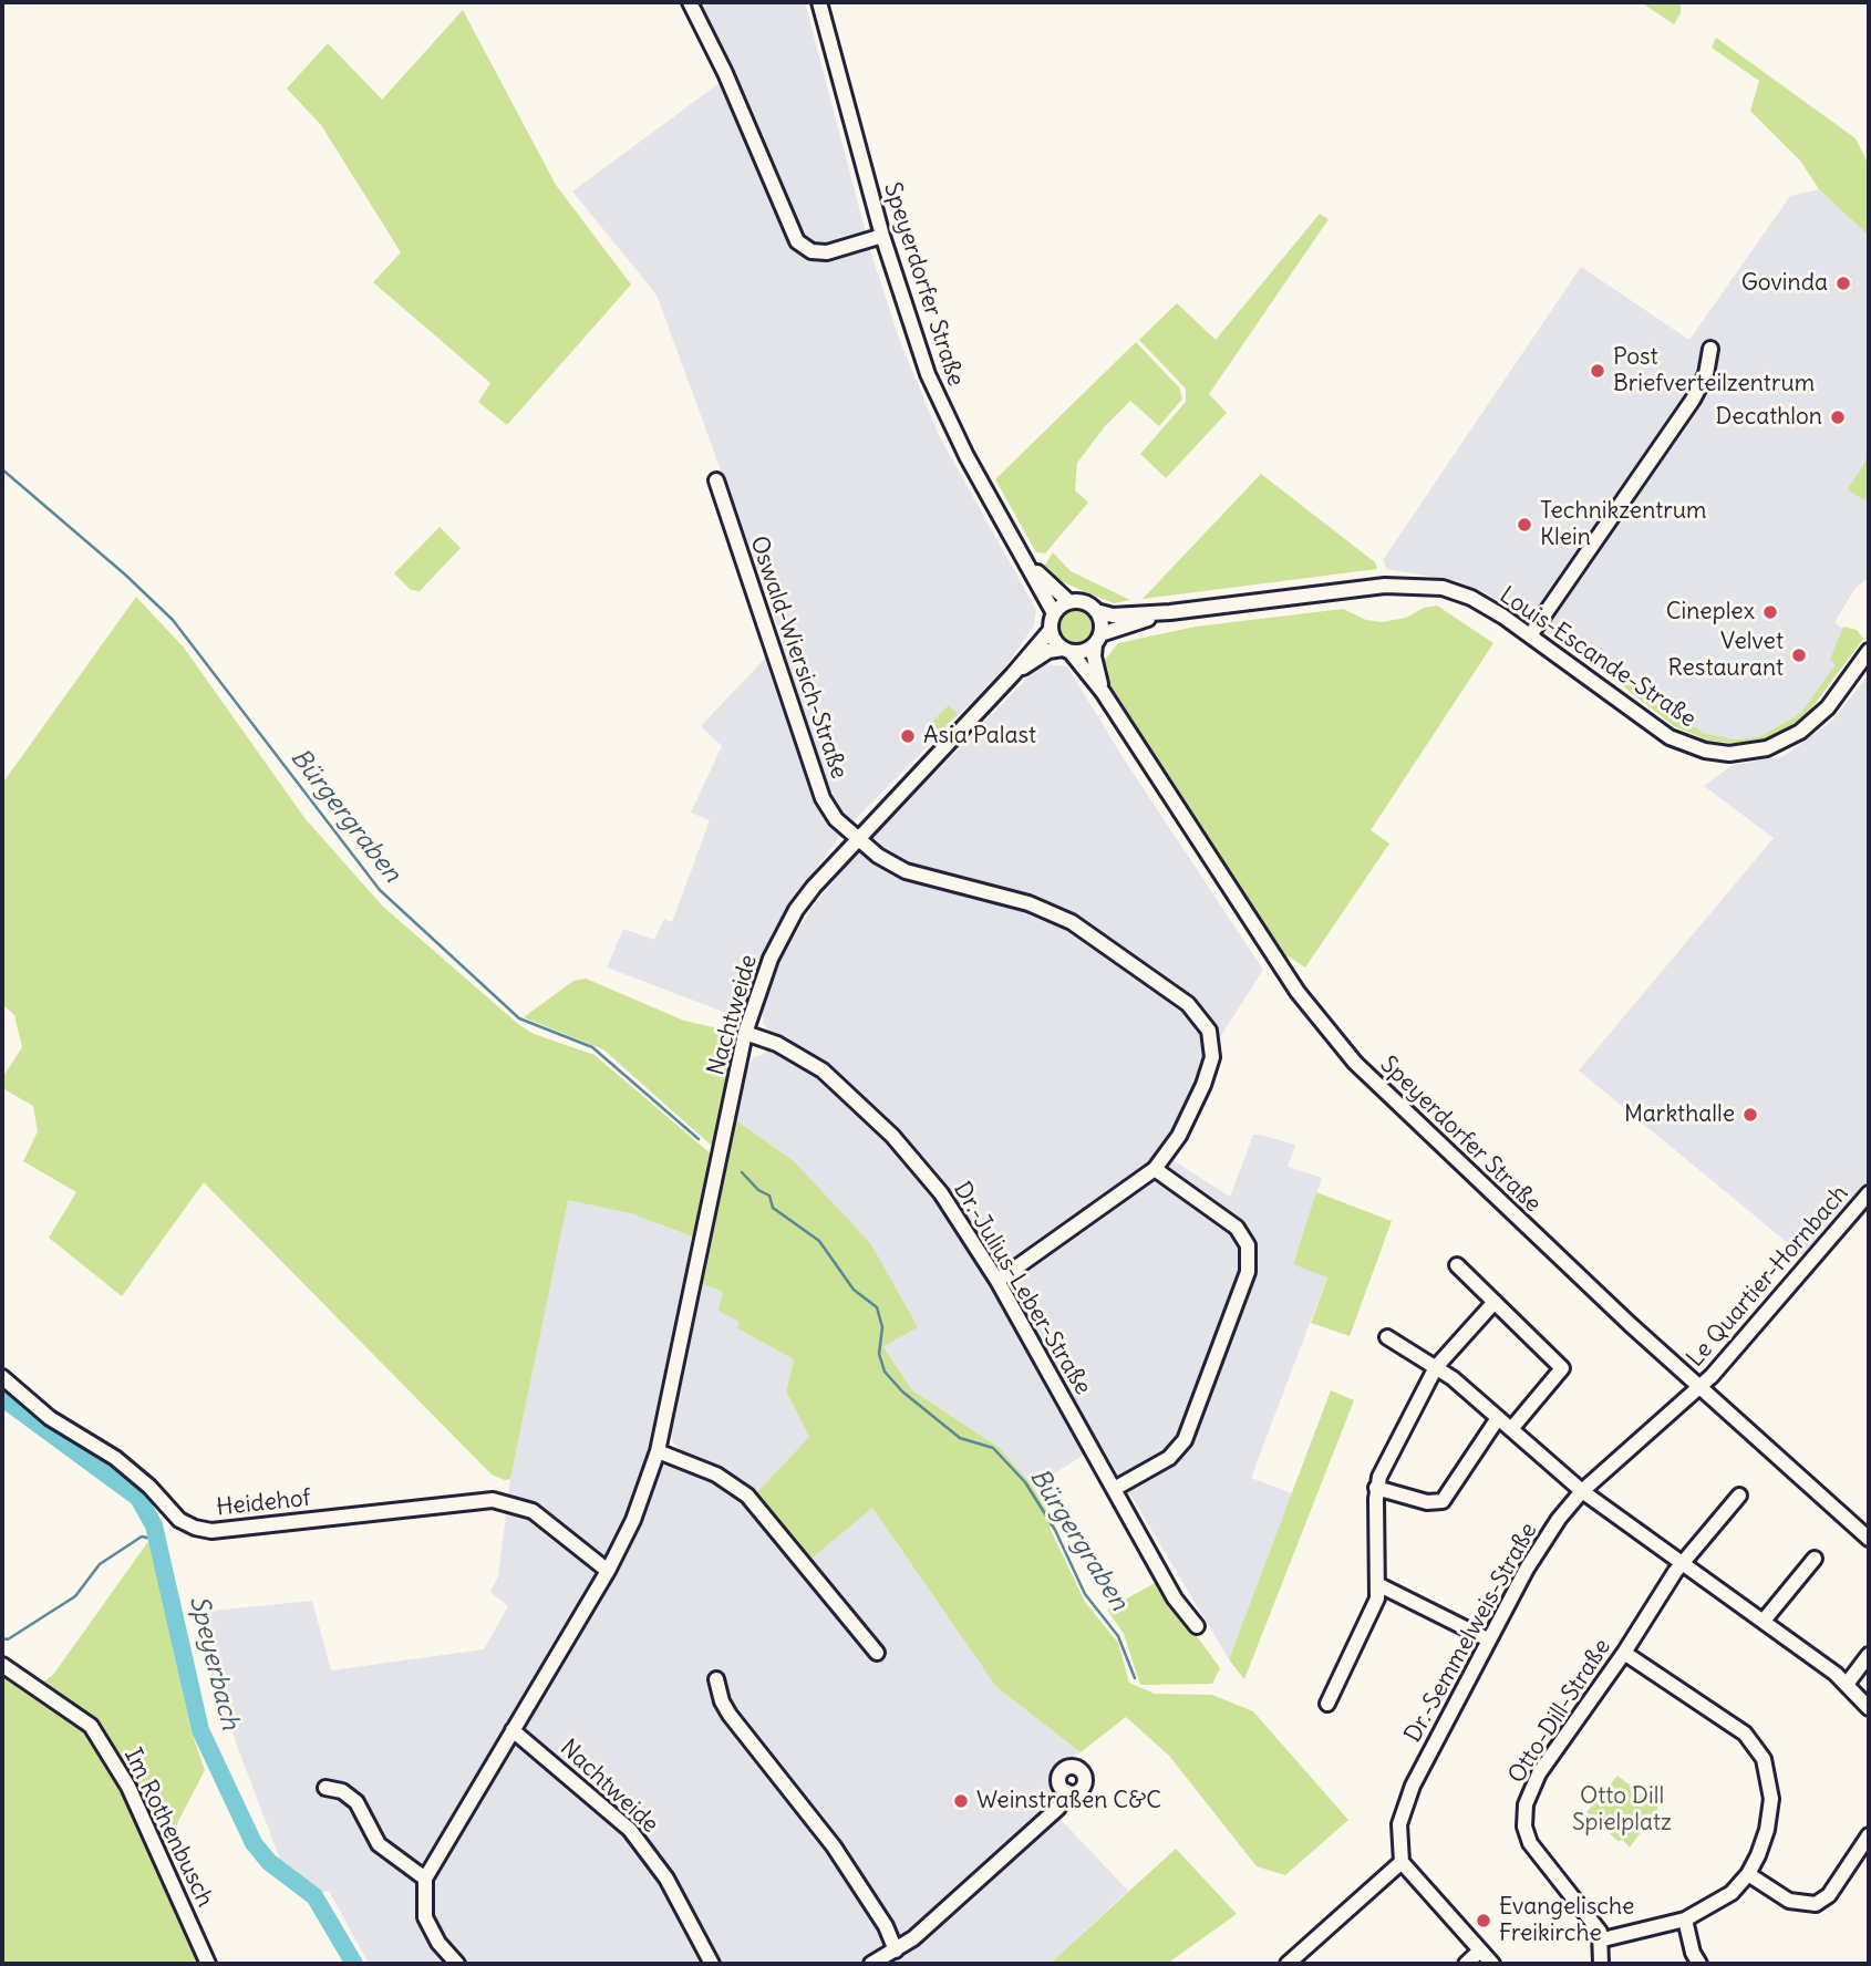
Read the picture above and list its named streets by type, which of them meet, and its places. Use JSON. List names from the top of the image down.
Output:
{
  "streets": {
    "street": [
      "Speyerdorfer Straße",
      "Oswald-Wiersich-Straße",
      "Louis-Escande-Straße",
      "Nachtweide",
      "Le Quartier-Hornbach",
      "Dr.-Julius-Leber-Straße",
      "Heidehof",
      "Dr.-Semmelweis-Straße",
      "Otto-Dill-Straße",
      "Im Rothenbusch"
    ]
  },
  "crossings": [
    ["Speyerdorfer Straße", "Louis-Escande-Straße"],
    ["Speyerdorfer Straße", "Nachtweide"],
    ["Speyerdorfer Straße", "Le Quartier-Hornbach"],
    ["Speyerdorfer Straße", "Dr.-Semmelweis-Straße"],
    ["Oswald-Wiersich-Straße", "Nachtweide"],
    ["Oswald-Wiersich-Straße", "Dr.-Julius-Leber-Straße"],
    ["Louis-Escande-Straße", "Nachtweide"],
    ["Nachtweide", "Dr.-Julius-Leber-Straße"],
    ["Nachtweide", "Heidehof"],
    ["Le Quartier-Hornbach", "Dr.-Semmelweis-Straße"]
  ],
  "water": ["Bürgergraben", "Speyerbach"],
  "parks": ["Otto Dill Spielplatz"],
  "places": [
    "Govinda",
    "Post Briefverteilzentrum",
    "Decathlon",
    "Technikzentrum Klein",
    "Cineplex",
    "Velvet Restaurant",
    "Asia Palast",
    "Markthalle",
    "Weinstraßen C&C",
    "Evangelische Freikirche"
  ]
}
